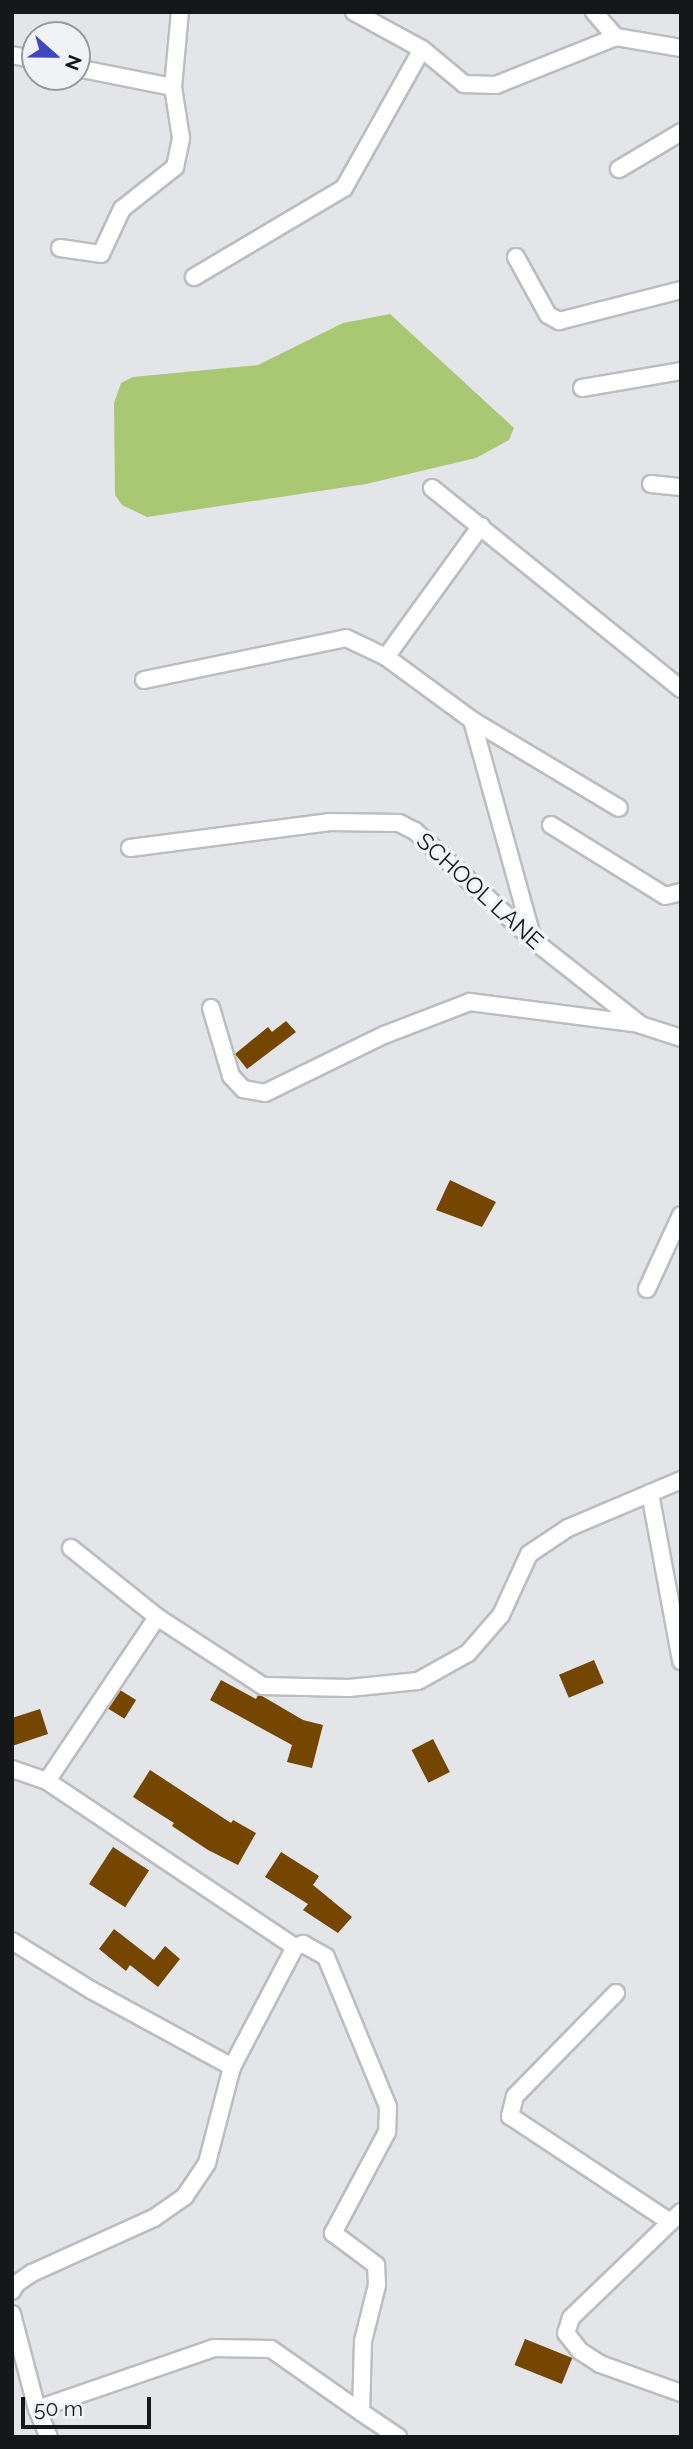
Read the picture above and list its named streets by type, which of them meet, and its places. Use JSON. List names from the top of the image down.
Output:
{
  "streets": {
    "street": ["SCHOOL LANE"]
  },
  "scale_bar": "50 m",
  "north": "right"
}
